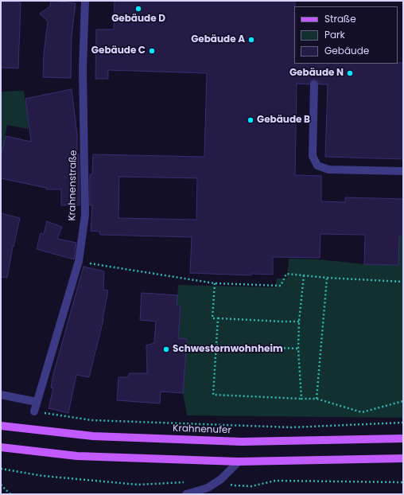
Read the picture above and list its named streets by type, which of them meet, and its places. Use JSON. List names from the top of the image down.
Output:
{
  "streets": {
    "main road": ["Krahnenufer"],
    "street": ["Krahnenstraße"]
  },
  "places": [
    "Gebäude D",
    "Gebäude A",
    "Gebäude C",
    "Gebäude N",
    "Gebäude B",
    "Schwesternwohnheim"
  ],
  "legend": ["Straße", "Park", "Gebäude"]
}
